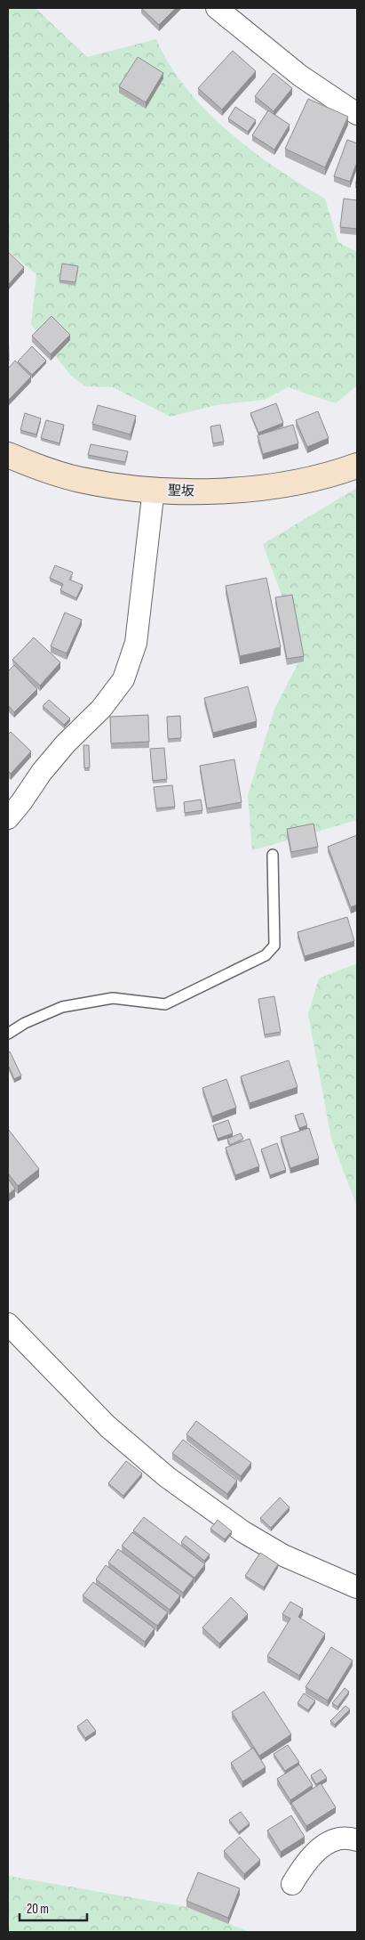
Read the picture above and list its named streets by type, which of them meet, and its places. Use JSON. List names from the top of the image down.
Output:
{
  "streets": {
    "street": ["聖坂"]
  },
  "scale_bar": "20 m"
}
